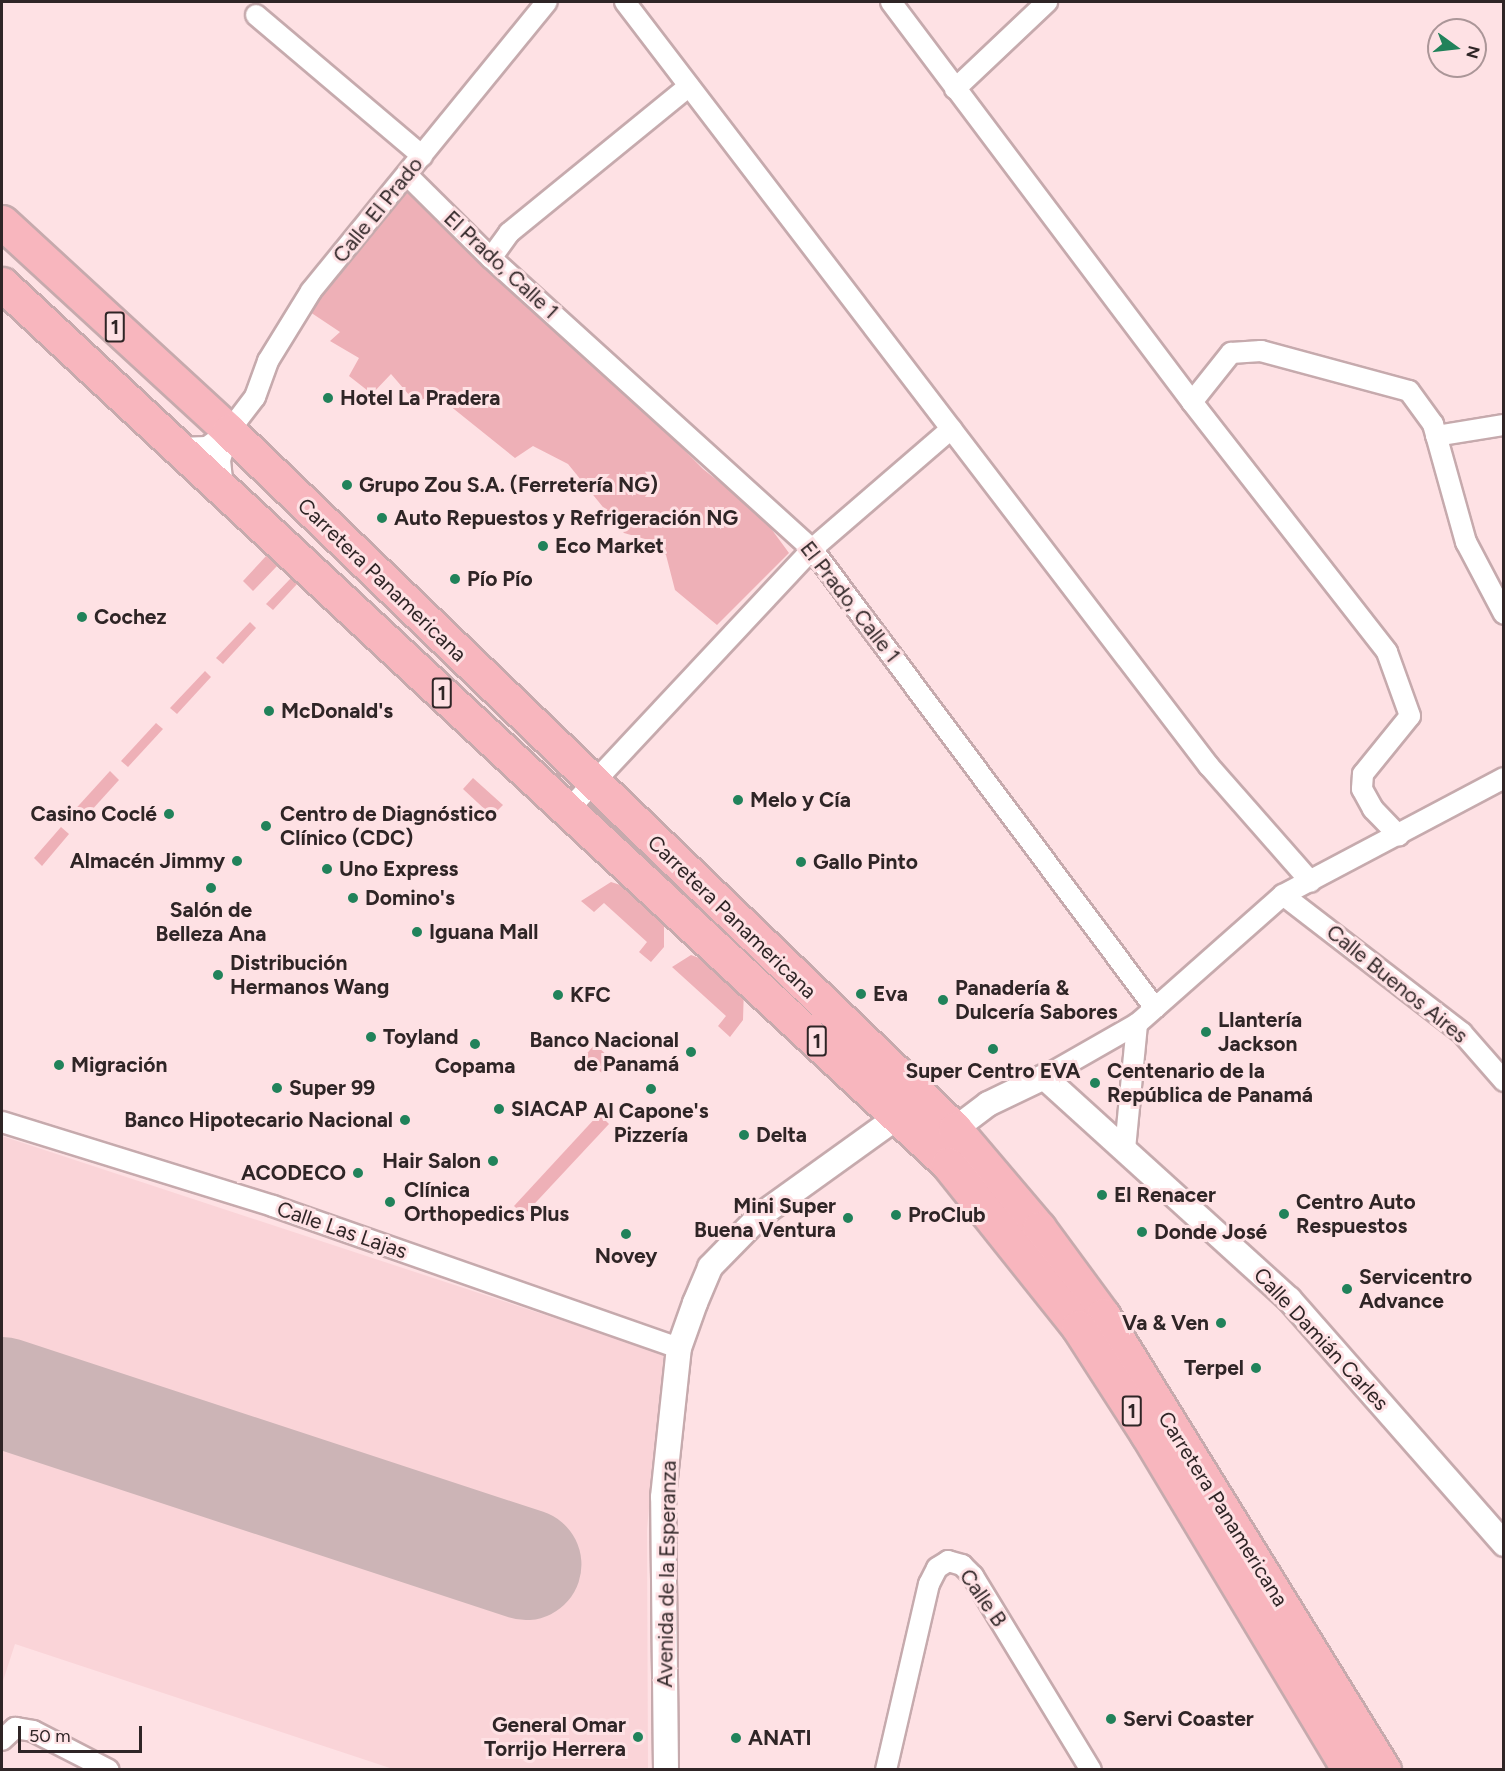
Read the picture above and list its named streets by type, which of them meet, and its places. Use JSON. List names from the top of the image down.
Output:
{
  "streets": {
    "highway": ["1", "Carretera Panamericana"],
    "street": [
      "Calle El Prado",
      "El Prado, Calle 1",
      "Calle Buenos Aires",
      "Calle Las Lajas",
      "Calle Damián Carles",
      "Avenida de la Esperanza",
      "Calle B"
    ]
  },
  "crossings": [
    ["Calle El Prado", "El Prado, Calle 1"],
    ["Calle El Prado", "Carretera Panamericana"],
    ["1", "Carretera Panamericana"],
    ["Carretera Panamericana", "Avenida de la Esperanza"],
    ["Calle Las Lajas", "Avenida de la Esperanza"]
  ],
  "places": [
    "Hotel La Pradera",
    "Grupo Zou S.A. (Ferretería NG)",
    "Auto Repuestos y Refrigeración NG",
    "Eco Market",
    "Pío Pío",
    "Cochez",
    "McDonald's",
    "Melo y Cía",
    "Casino Coclé",
    "Centro de Diagnóstico Clínico (CDC)",
    "Almacén Jimmy",
    "Gallo Pinto",
    "Uno Express",
    "Salón de Belleza Ana",
    "Domino's",
    "Iguana Mall",
    "Distribución Hermanos Wang",
    "Eva",
    "KFC",
    "Panadería & Dulcería Sabores",
    "Llantería Jackson",
    "Toyland",
    "Copama",
    "Super Centro EVA",
    "Banco Nacional de Panamá",
    "Migración",
    "Centenario de la República de Panamá",
    "Super 99",
    "Al Capone's Pizzería",
    "SIACAP",
    "Banco Hipotecario Nacional",
    "Delta",
    "Hair Salon",
    "ACODECO",
    "El Renacer",
    "Clínica Orthopedics Plus",
    "Centro Auto Respuestos",
    "ProClub",
    "Mini Super Buena Ventura",
    "Donde José",
    "Novey",
    "Servicentro Advance",
    "Va & Ven",
    "Terpel",
    "Servi Coaster",
    "General Omar Torrijo Herrera",
    "ANATI"
  ],
  "scale_bar": "50 m",
  "north": "right"
}
